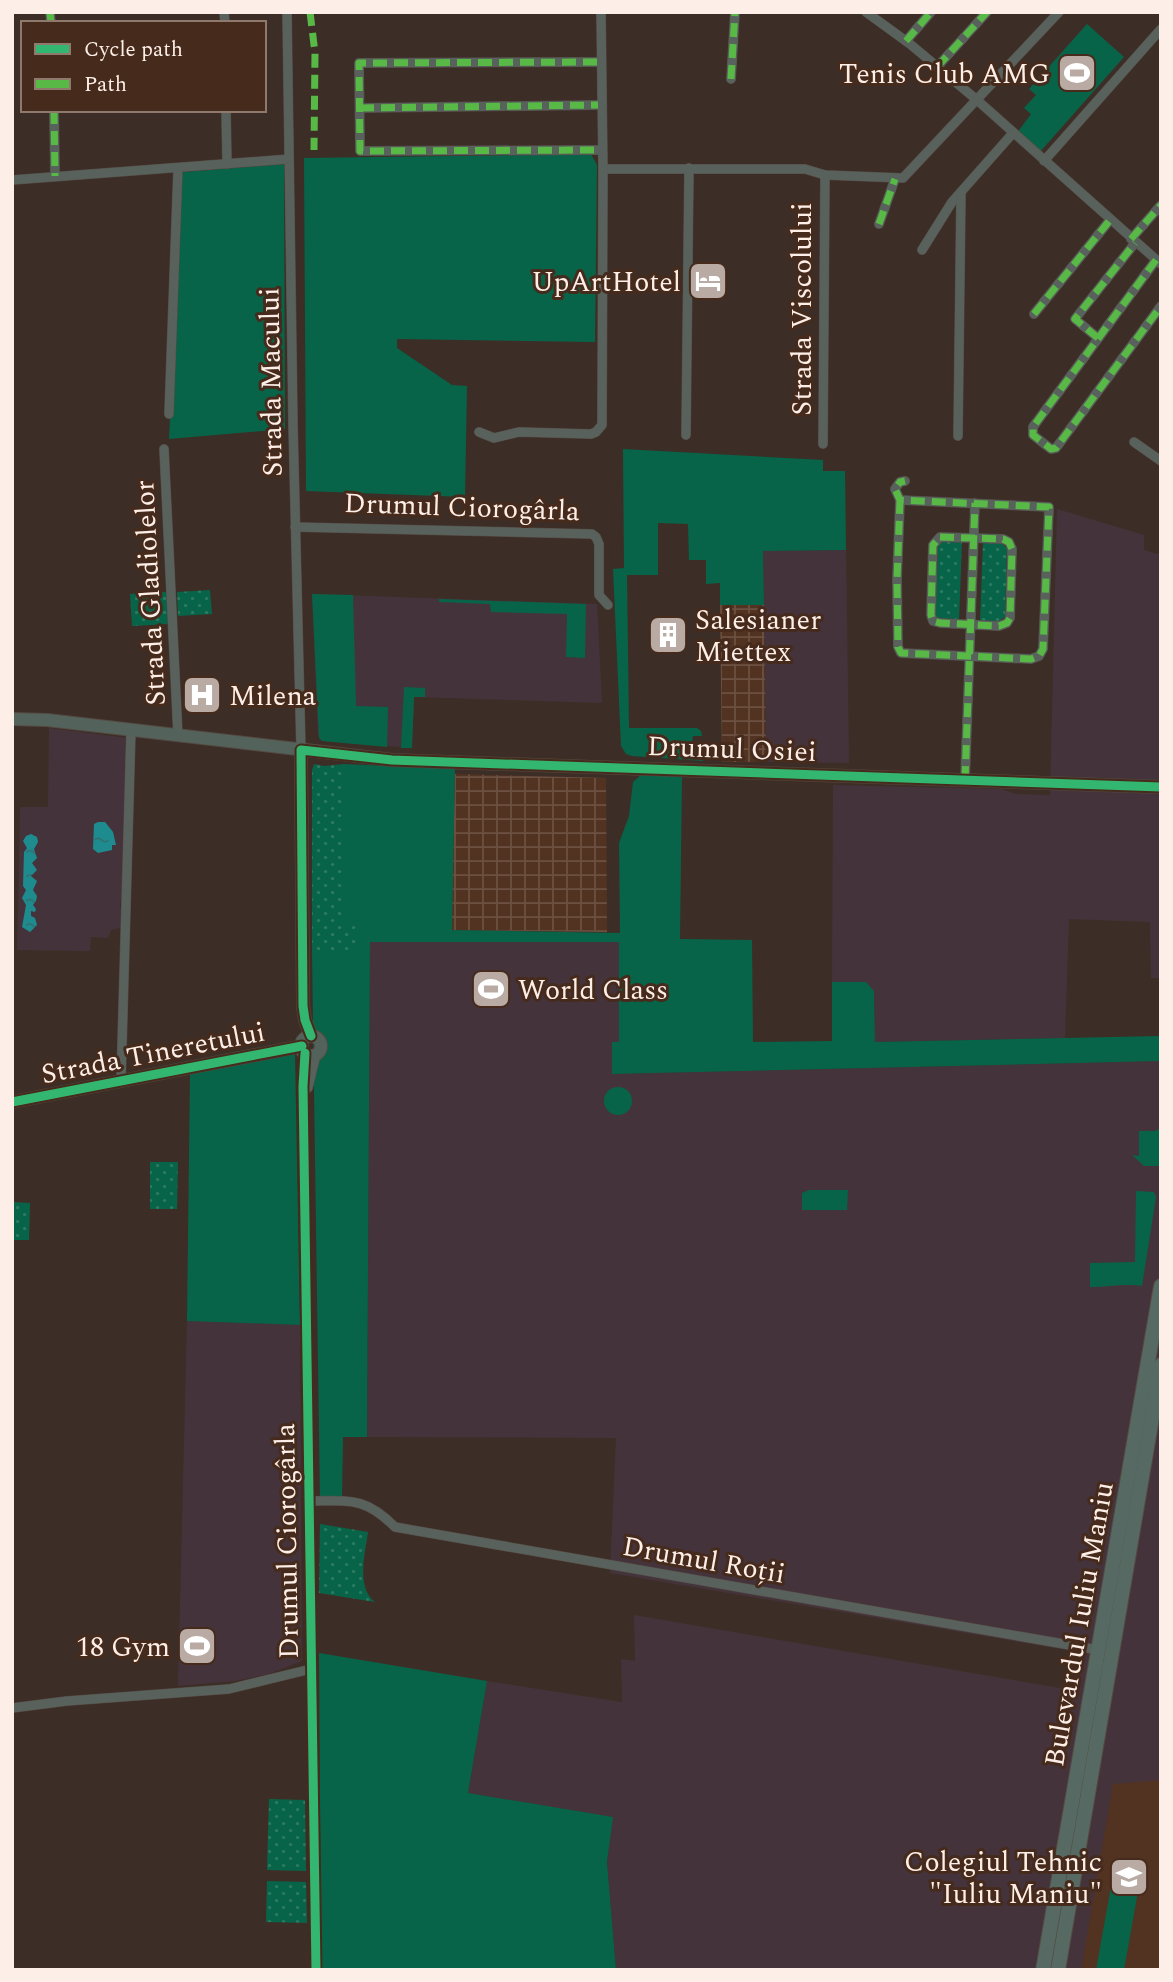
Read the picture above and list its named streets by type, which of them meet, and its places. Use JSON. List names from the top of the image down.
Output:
{
  "streets": {
    "main road": ["Bulevardul Iuliu Maniu"],
    "street": [
      "Strada Viscolului",
      "Strada Macului",
      "Drumul Ciorogârla",
      "Strada Gladiolelor",
      "Drumul Osiei",
      "Strada Tineretului",
      "Drumul Roții"
    ]
  },
  "crossings": [
    ["Strada Macului", "Drumul Ciorogârla"],
    ["Strada Macului", "Drumul Osiei"],
    ["Drumul Ciorogârla", "Drumul Osiei"],
    ["Drumul Ciorogârla", "Strada Tineretului"],
    ["Drumul Ciorogârla", "Drumul Roții"],
    ["Strada Gladiolelor", "Drumul Osiei"],
    ["Drumul Roții", "Bulevardul Iuliu Maniu"]
  ],
  "places": {
    "sports": ["Tenis Club AMG", "World Class", "18 Gym"],
    "hotel": ["UpArtHotel"],
    "building": ["Salesianer Miettex"],
    "hospital": ["Milena"],
    "school or university": ["Colegiul Tehnic \"Iuliu Maniu\""]
  },
  "legend": ["Cycle path", "Path"]
}
